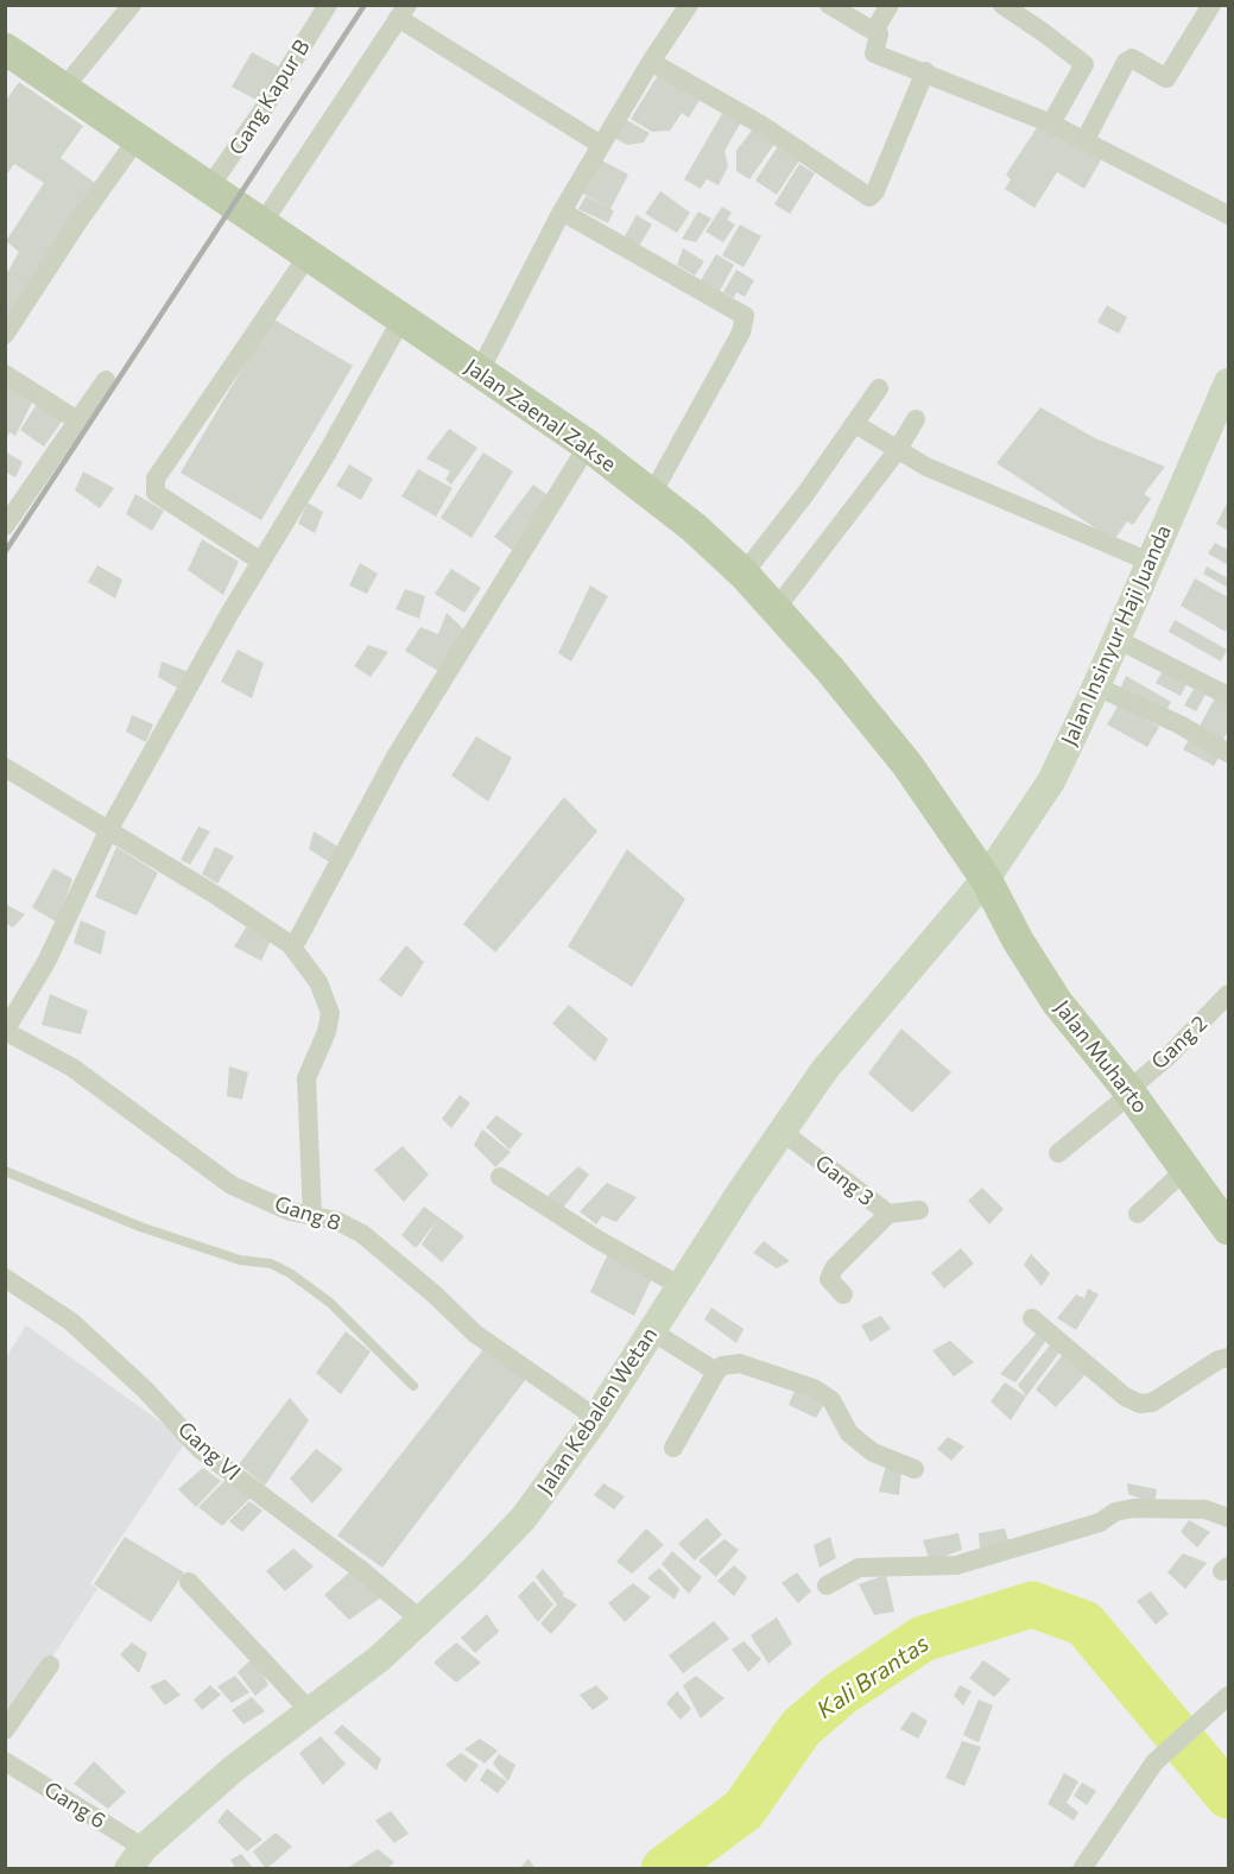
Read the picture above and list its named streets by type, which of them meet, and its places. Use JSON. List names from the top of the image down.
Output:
{
  "streets": {
    "main road": [
      "Jalan Zaenal Zakse",
      "Jalan Insinyur Haji Juanda",
      "Jalan Muharto",
      "Jalan Kebalen Wetan"
    ],
    "street": [
      "Gang Kapur B",
      "Gang 2",
      "Gang 3",
      "Gang 8",
      "Gang VI",
      "Gang 6"
    ]
  },
  "crossings": [
    ["Gang Kapur B", "Jalan Zaenal Zakse"],
    ["Jalan Zaenal Zakse", "Jalan Insinyur Haji Juanda"],
    ["Jalan Zaenal Zakse", "Jalan Muharto"],
    ["Jalan Zaenal Zakse", "Jalan Kebalen Wetan"],
    ["Jalan Insinyur Haji Juanda", "Jalan Muharto"],
    ["Jalan Insinyur Haji Juanda", "Jalan Kebalen Wetan"],
    ["Gang 2", "Jalan Muharto"],
    ["Jalan Muharto", "Jalan Kebalen Wetan"],
    ["Gang 3", "Jalan Kebalen Wetan"],
    ["Gang 8", "Jalan Kebalen Wetan"],
    ["Jalan Kebalen Wetan", "Gang VI"],
    ["Jalan Kebalen Wetan", "Gang 6"]
  ],
  "water": ["Kali Brantas"]
}
